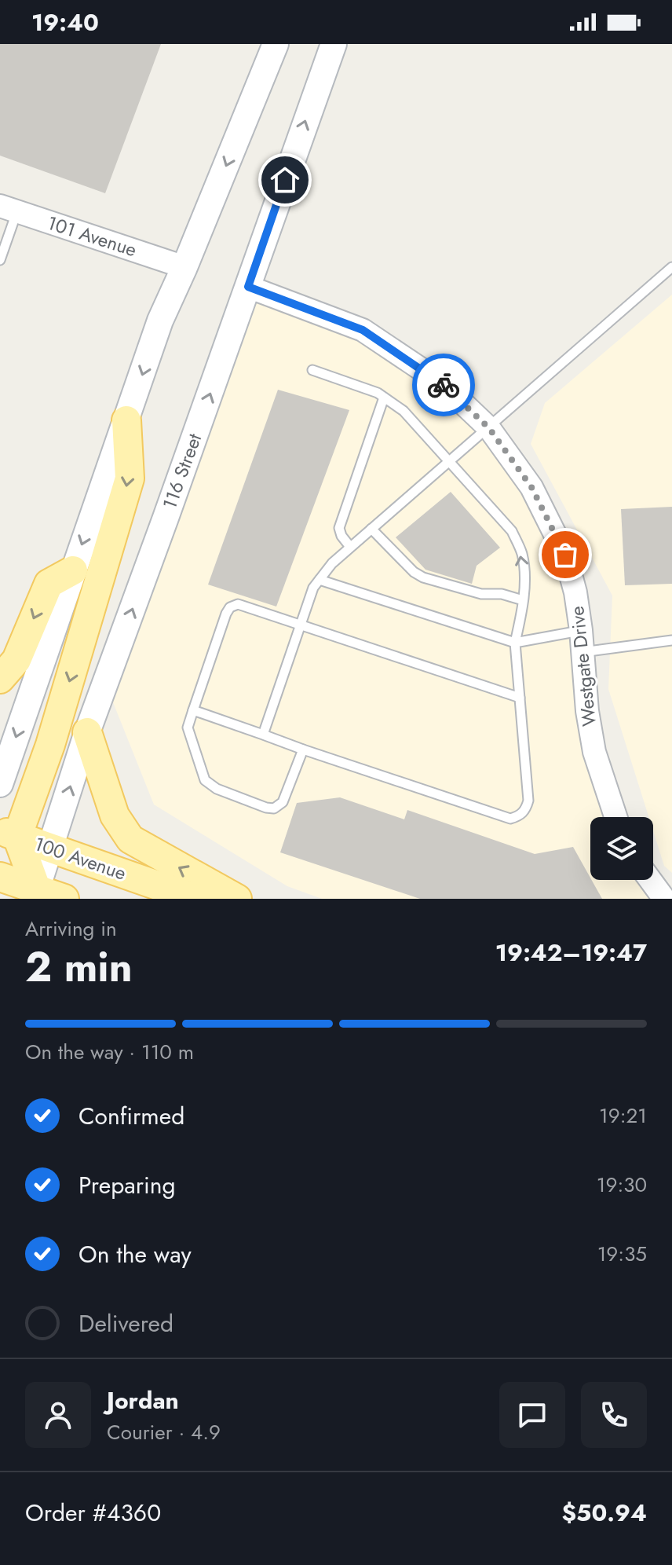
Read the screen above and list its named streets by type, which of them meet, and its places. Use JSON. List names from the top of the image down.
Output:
{
  "streets": {
    "main road": ["116 Street", "100 Avenue"],
    "street": ["101 Avenue", "Westgate Drive"]
  },
  "crossings": [
    ["116 Street", "Westgate Drive"],
    ["116 Street", "100 Avenue"]
  ],
  "page": {
    "status": "19:40",
    "heading": ["2 min", "Arriving in", "19:42–19:47"],
    "panel": [
      "Jordan",
      "Courier · 4.9",
      "Order #4360",
      "$50.94"
    ],
    "bar": "On the way · 110 m",
    "list": [
      ["Confirmed", "19:21"],
      ["Preparing", "19:30"],
      ["On the way", "19:35"],
      "Delivered"
    ]
  }
}
